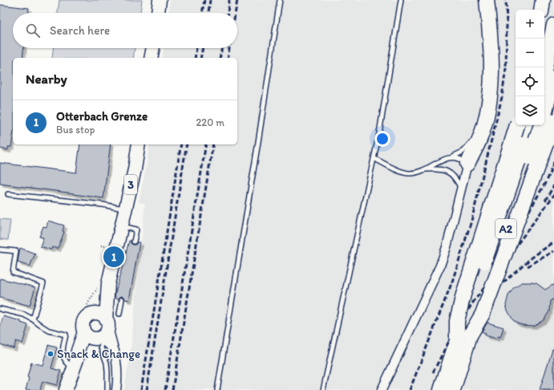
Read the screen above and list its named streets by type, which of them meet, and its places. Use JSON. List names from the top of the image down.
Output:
{
  "streets": {
    "highway": ["A2"],
    "main road": ["3"]
  },
  "places": ["Snack & Change"],
  "page": {
    "map_buttons": ["+", "−"],
    "search": "Search here",
    "heading": "Nearby",
    "list": [
      {
        "mark": "1",
        "name": "Otterbach Grenze",
        "note": "Bus stop",
        "value": "220 m"
      }
    ],
    "pins": "1"
  }
}
